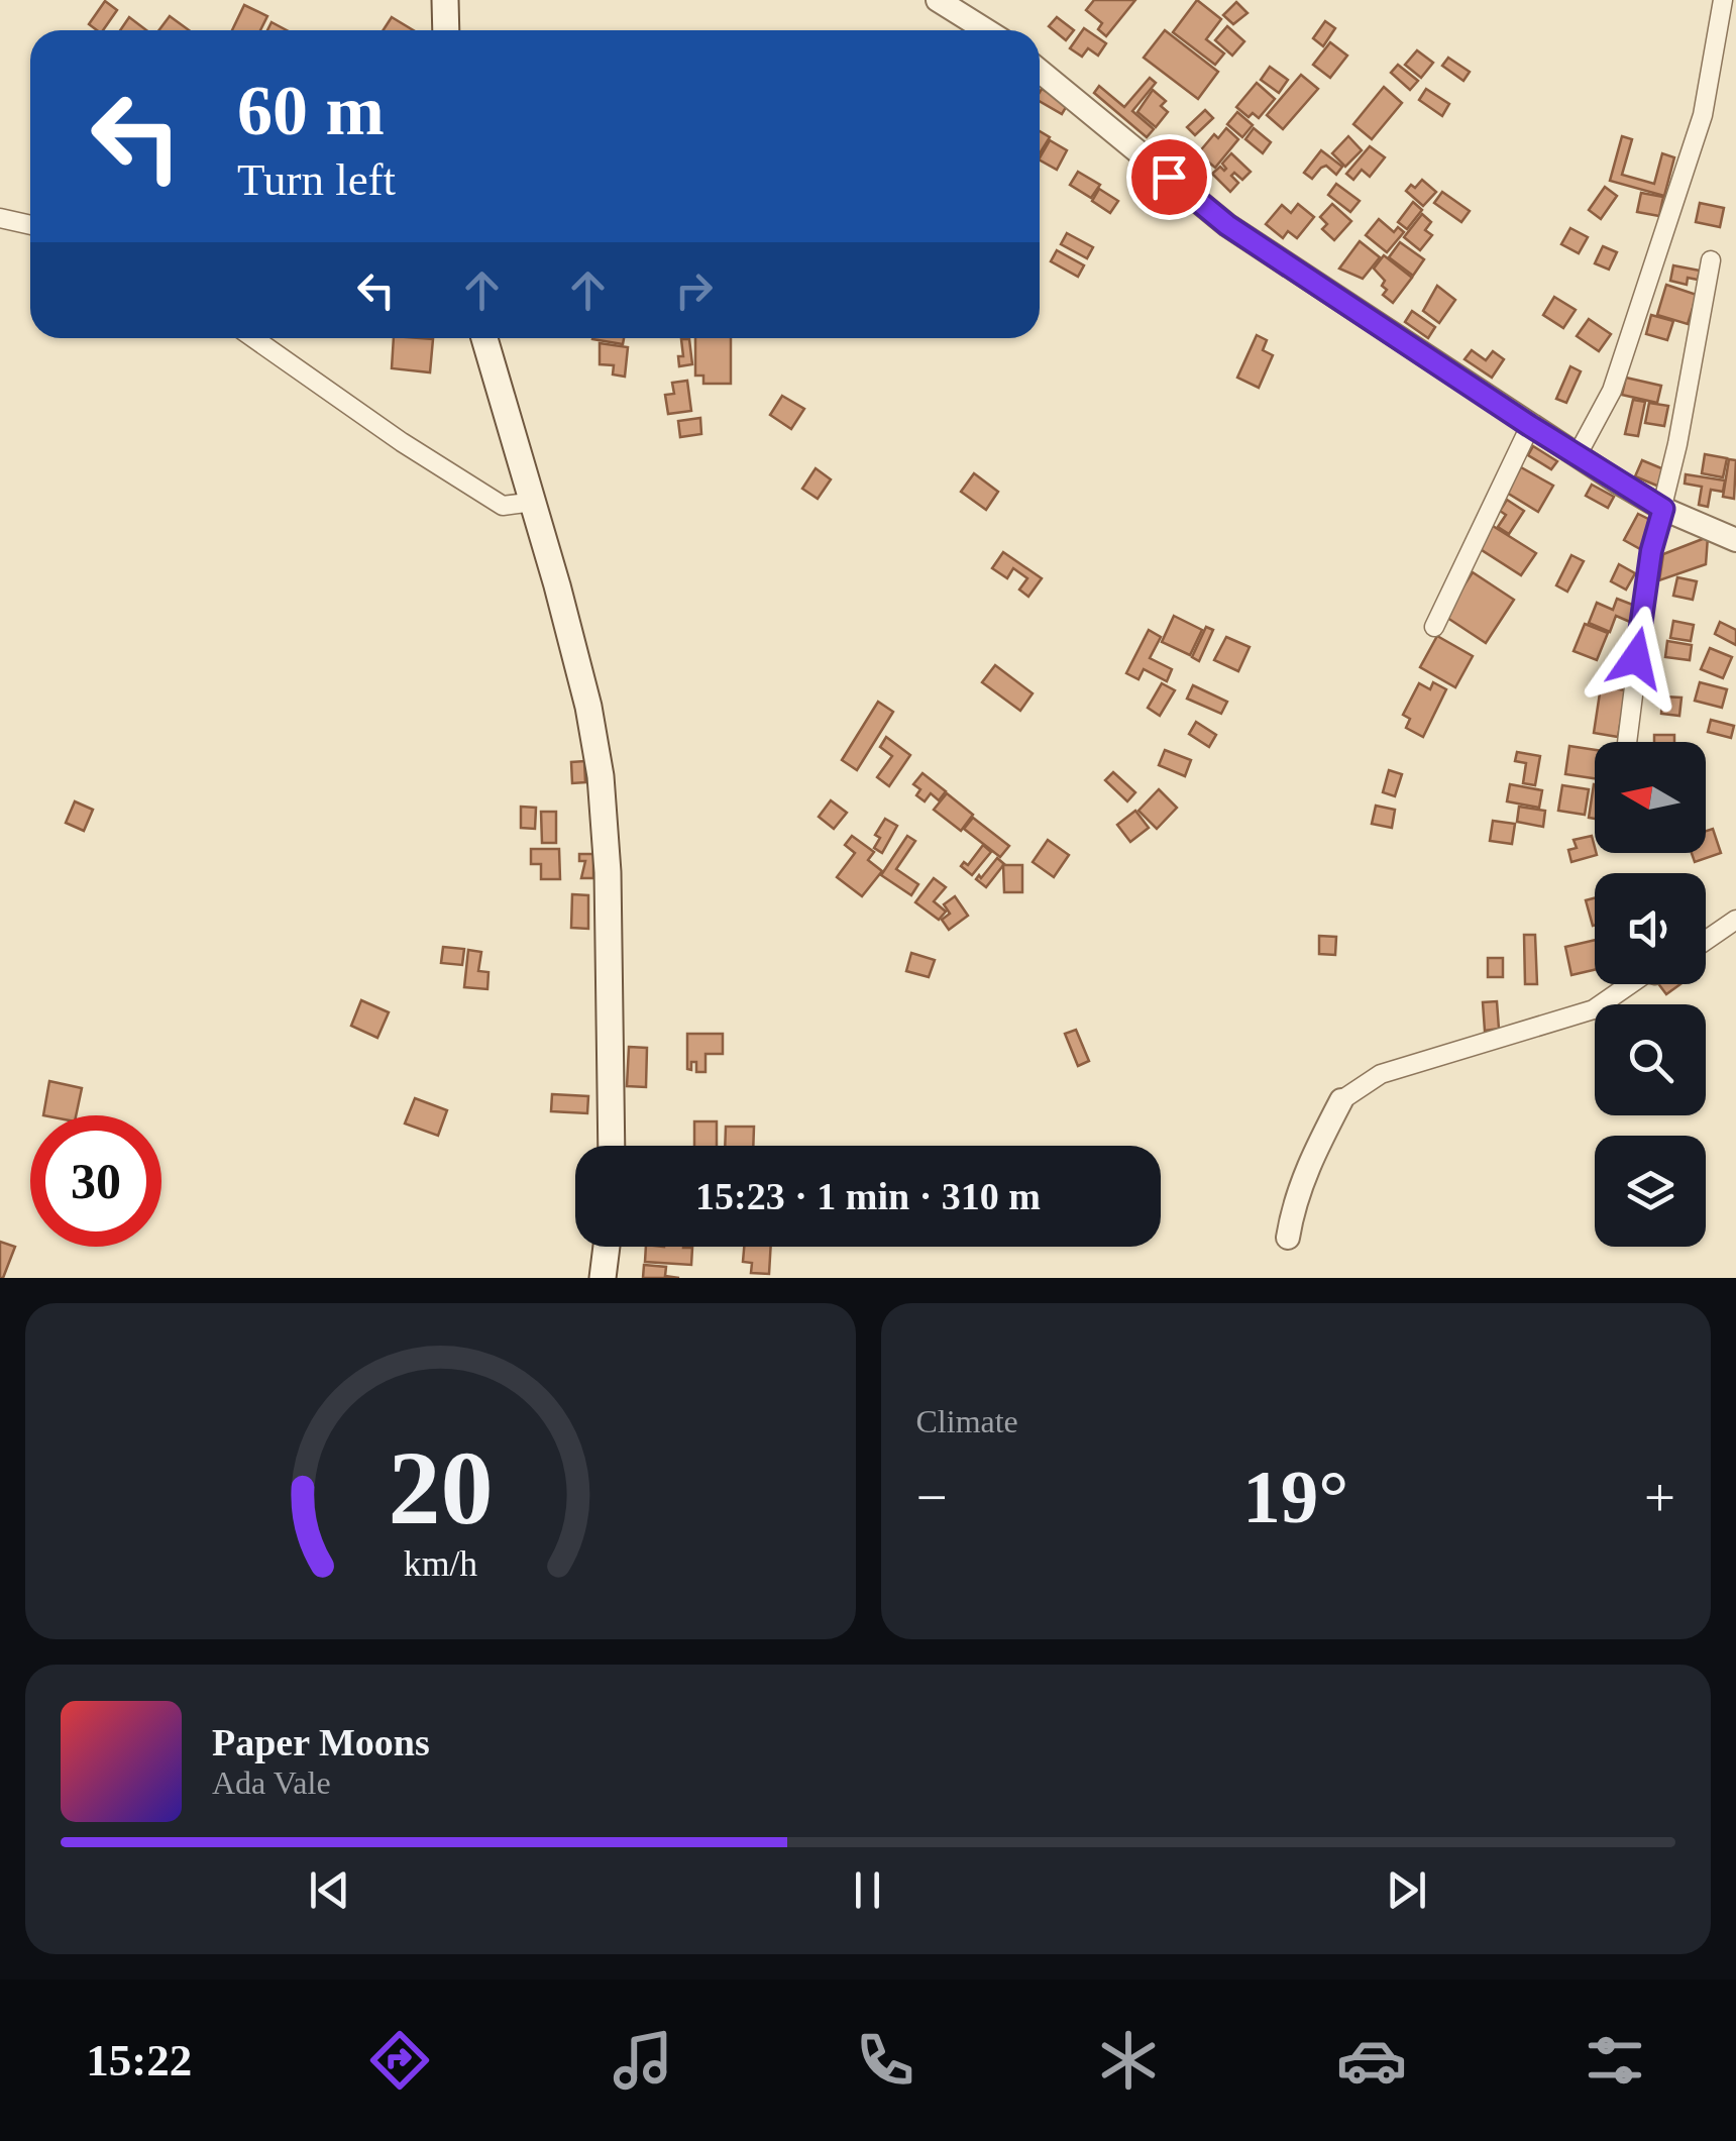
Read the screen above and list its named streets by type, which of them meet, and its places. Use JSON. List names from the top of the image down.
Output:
{
  "north": "left",
  "page": {
    "turn": ["60 m", "Turn left"],
    "limit": "30",
    "trip": "15:23 · 1 min · 310 m",
    "tile": "Climate",
    "heat": ["−", "19°", "+"],
    "song": ["Paper Moons", "Ada Vale"],
    "tabs": "15:22",
    "gauge": ["20", "km/h"]
  }
}
